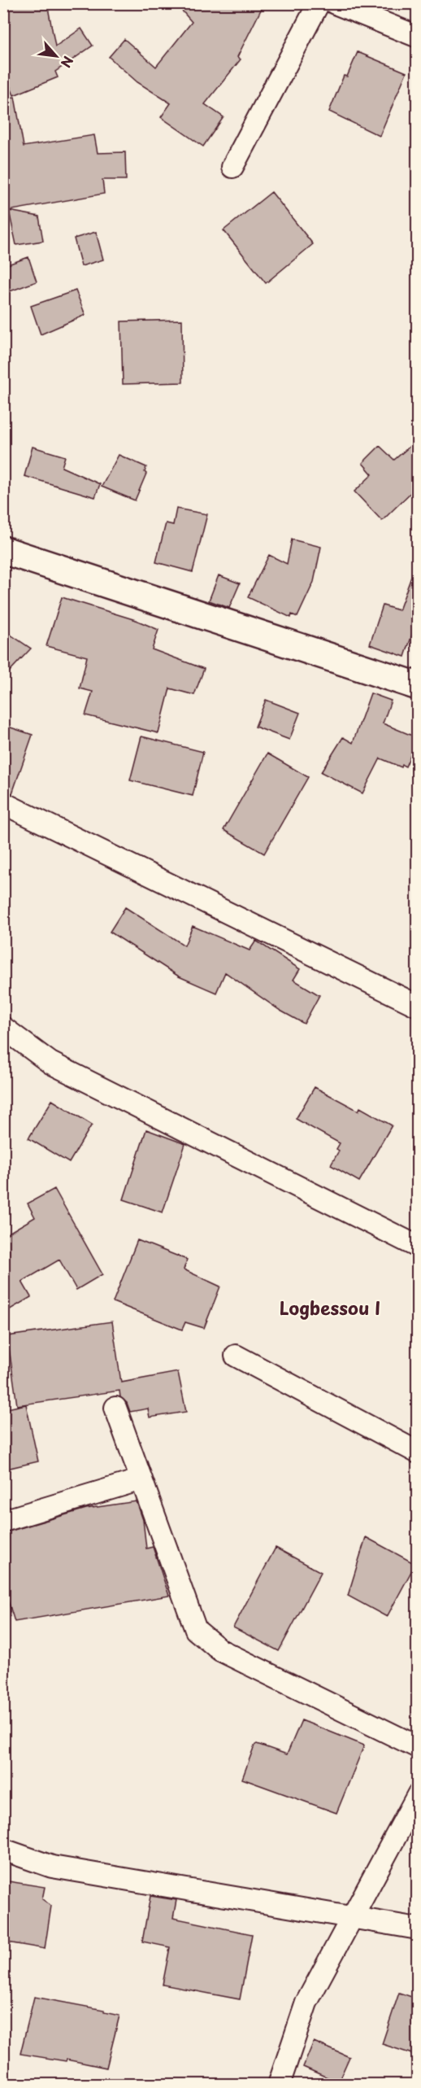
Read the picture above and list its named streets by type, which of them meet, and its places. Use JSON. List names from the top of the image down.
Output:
{
  "districts": ["Logbessou I"],
  "north": "bottom right"
}
